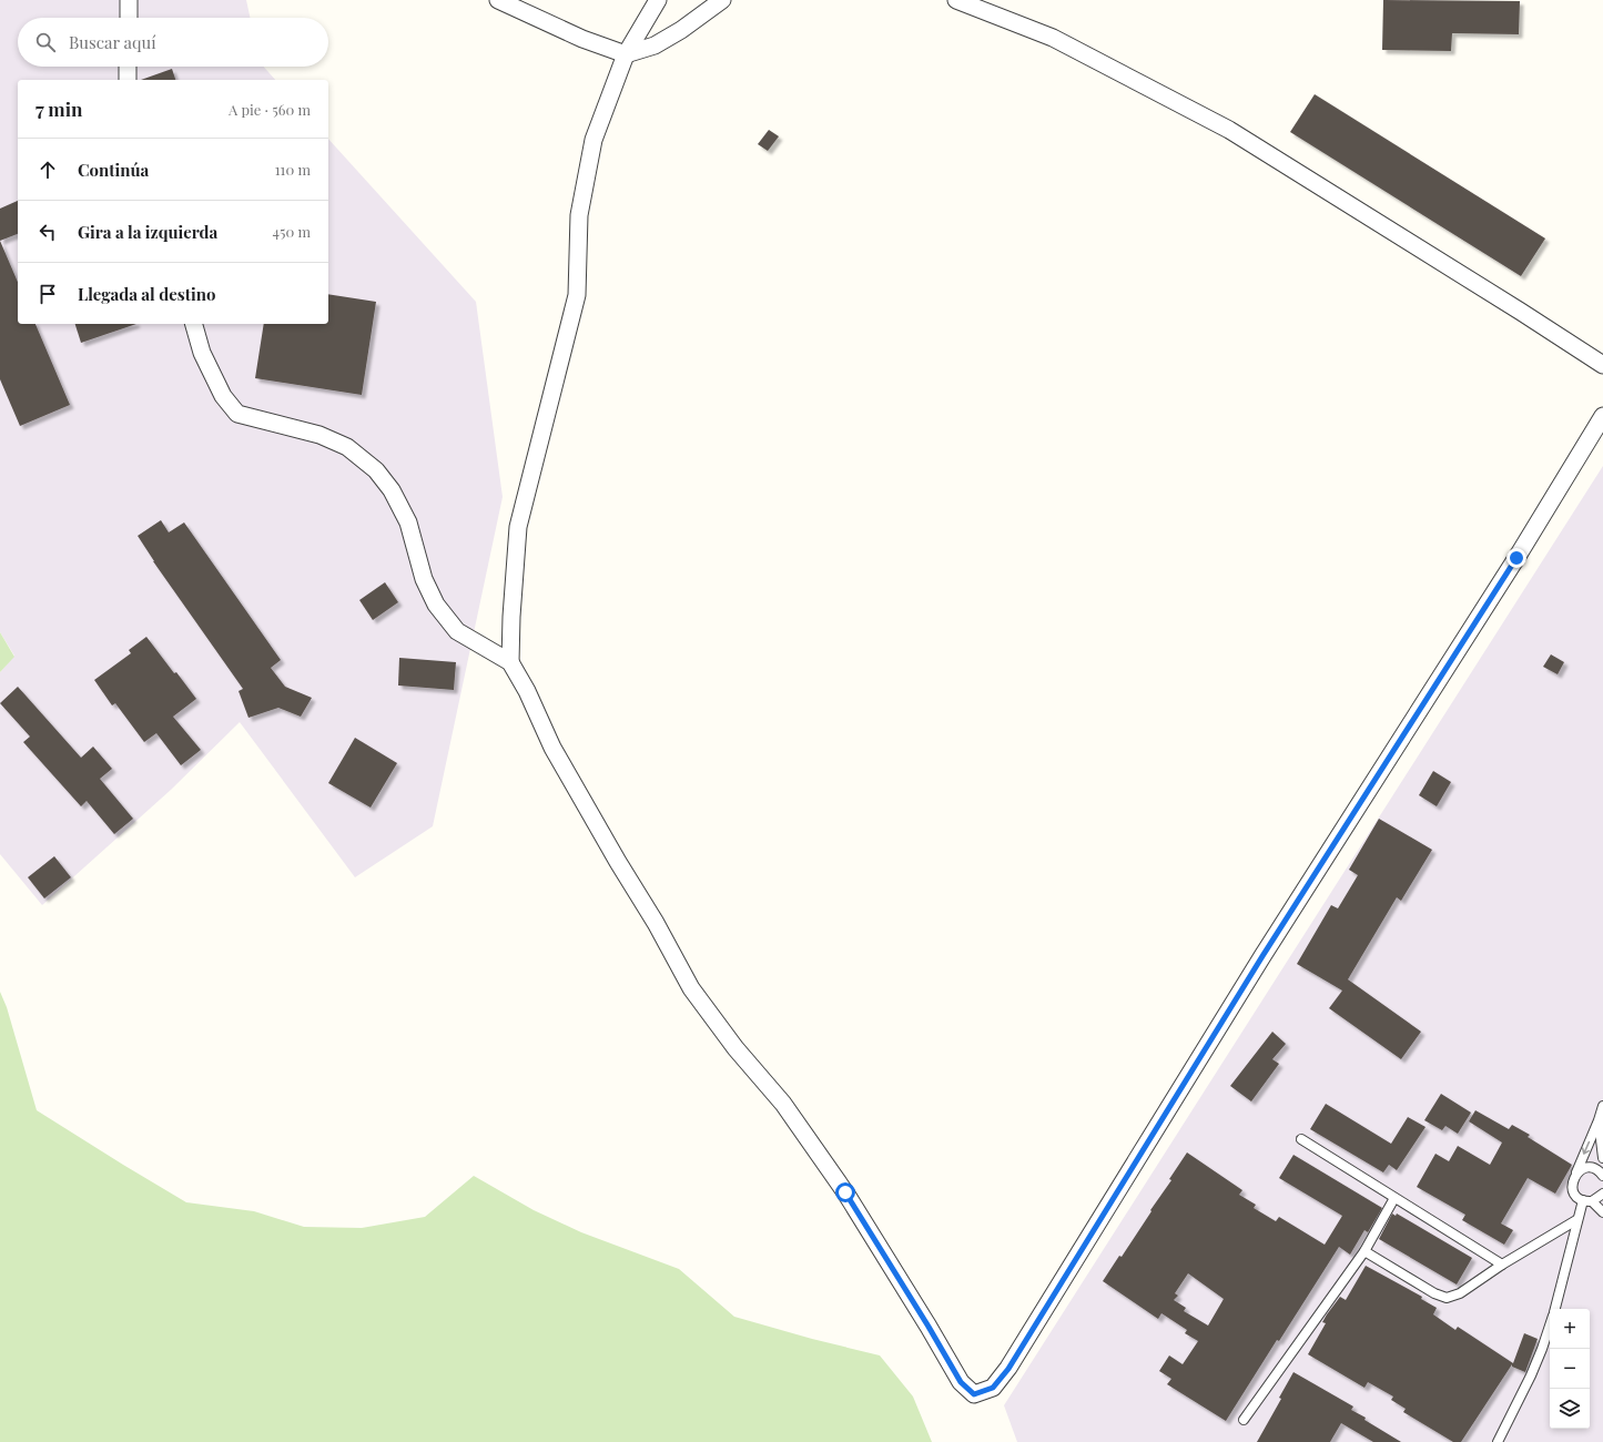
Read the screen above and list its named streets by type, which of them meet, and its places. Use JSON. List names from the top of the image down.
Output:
{
  "page": {
    "search": "Buscar aquí",
    "heading": ["7 min", "A pie · 560 m"],
    "list": [
      ["Continúa", "110 m"],
      ["Gira a la izquierda", "450 m"],
      "Llegada al destino"
    ],
    "map_buttons": ["+", "−"]
  }
}
